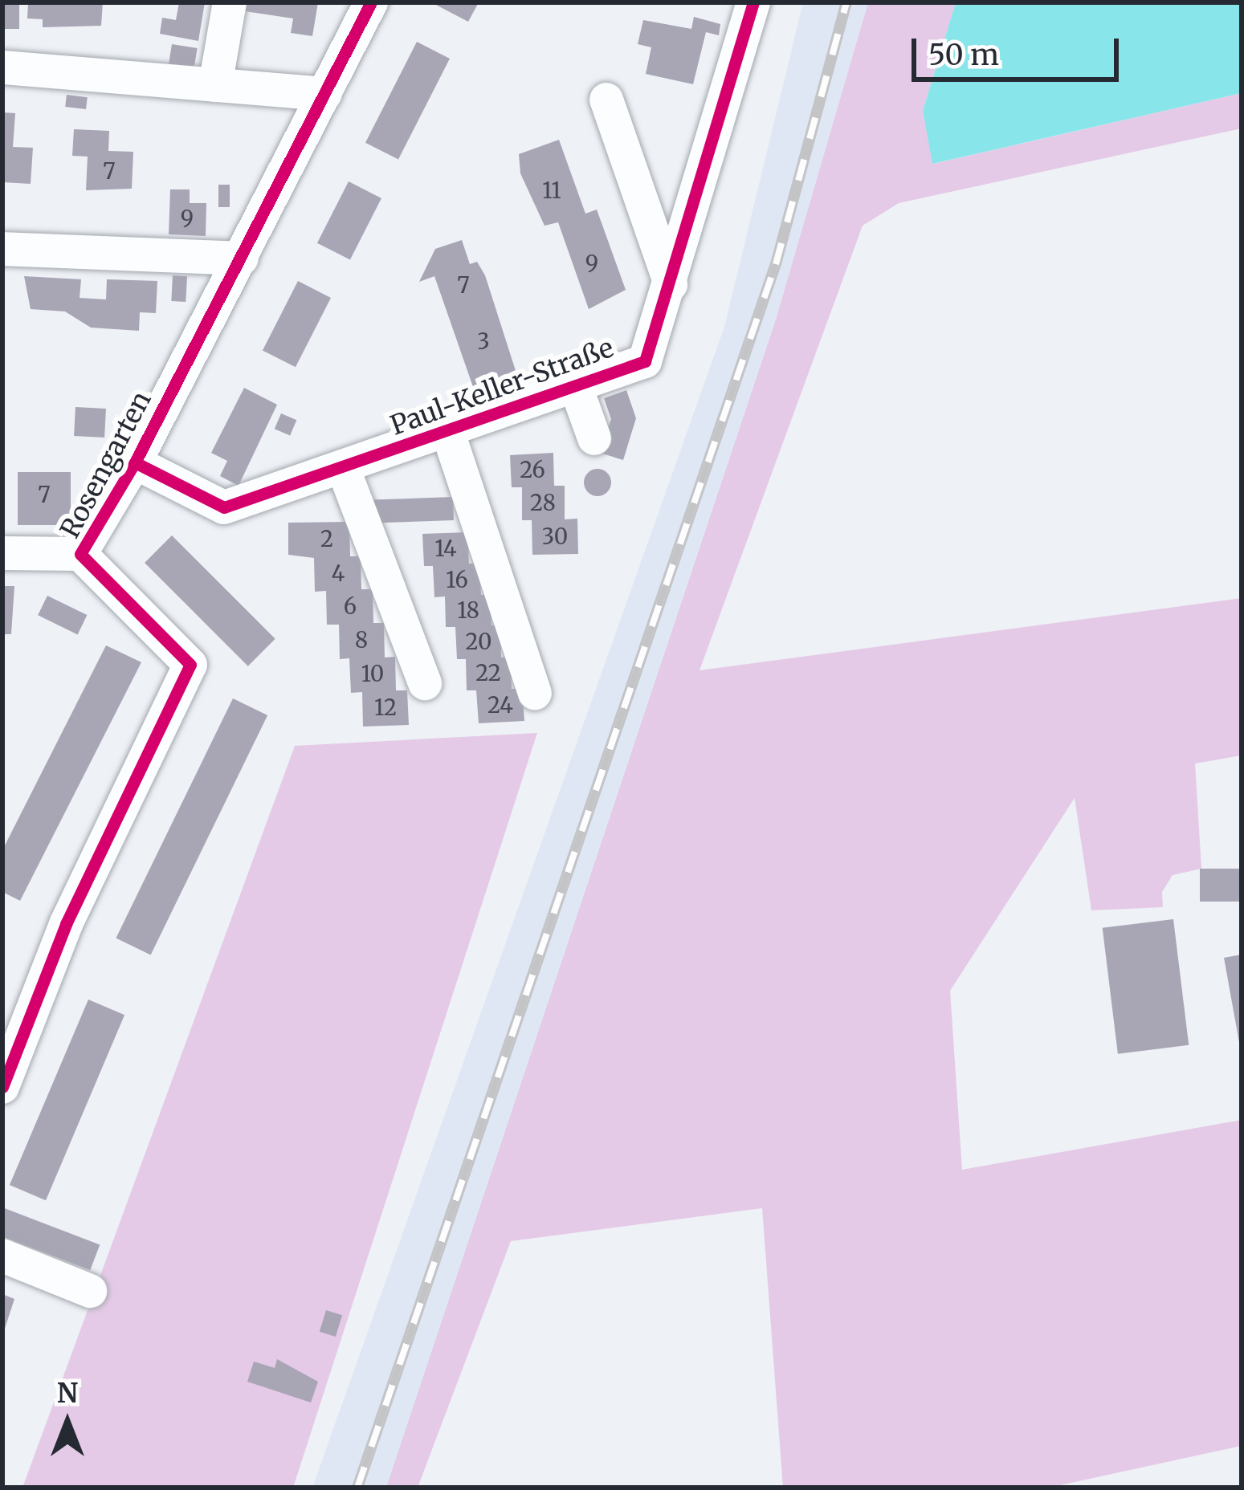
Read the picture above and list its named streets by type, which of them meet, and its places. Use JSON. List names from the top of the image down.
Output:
{
  "streets": {
    "street": ["Paul-Keller-Straße", "Rosengarten"]
  },
  "crossings": [
    ["Paul-Keller-Straße", "Rosengarten"]
  ],
  "house_numbers": [
    "7",
    "11",
    "9",
    "9",
    "7",
    "3",
    "26",
    "7",
    "28",
    "30",
    "2",
    "14",
    "4",
    "16",
    "6",
    "18",
    "8",
    "20",
    "22",
    "10",
    "24",
    "12"
  ],
  "scale_bar": "50 m",
  "north": "top"
}
